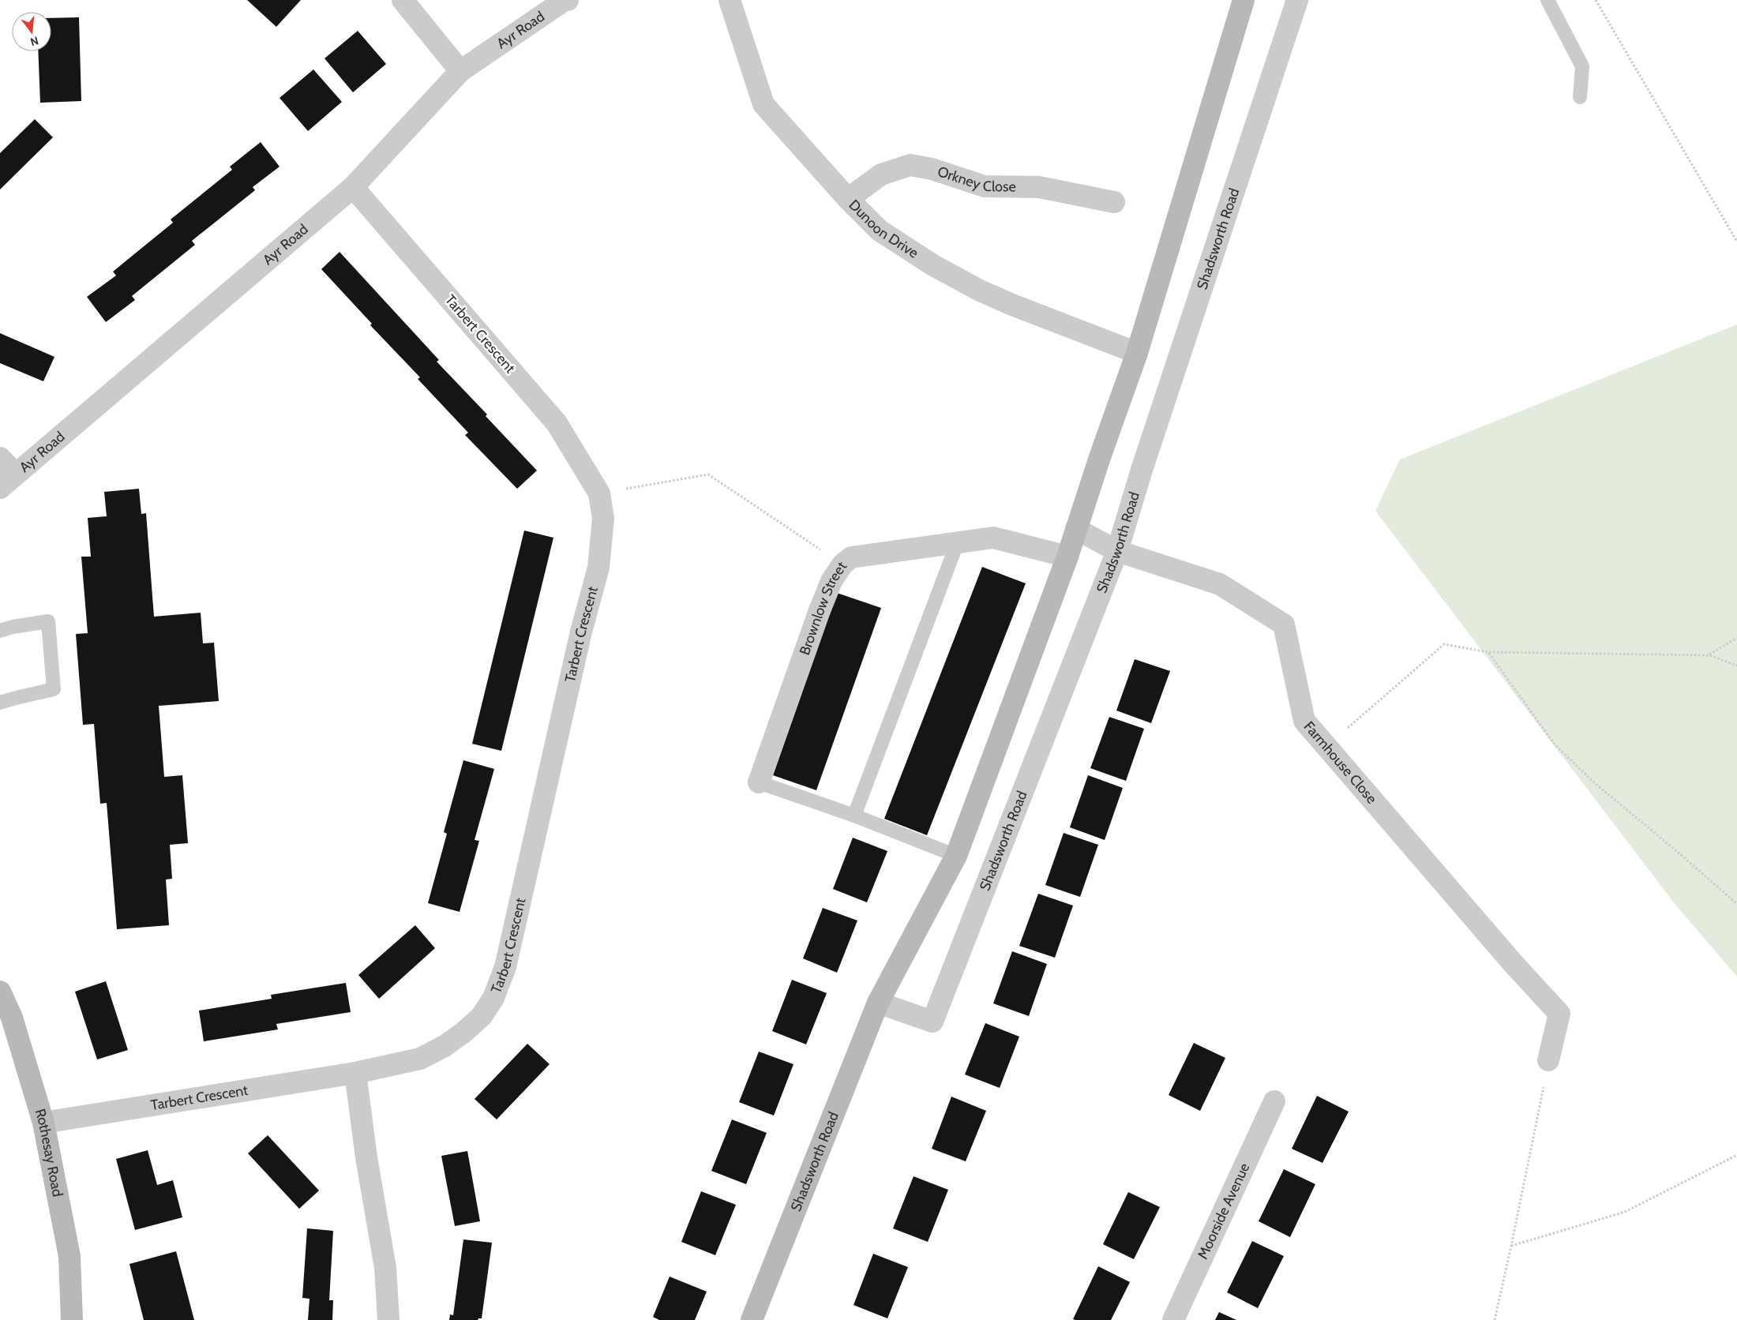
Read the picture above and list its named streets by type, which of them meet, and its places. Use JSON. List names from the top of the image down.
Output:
{
  "streets": {
    "main road": ["Shadsworth Road", "Rothesay Road"],
    "street": [
      "Ayr Road",
      "Orkney Close",
      "Dunoon Drive",
      "Tarbert Crescent",
      "Brownlow Street",
      "Farmhouse Close",
      "Moorside Avenue"
    ]
  },
  "crossings": [
    ["Ayr Road", "Tarbert Crescent"],
    ["Orkney Close", "Dunoon Drive"],
    ["Dunoon Drive", "Shadsworth Road"],
    ["Shadsworth Road", "Brownlow Street"],
    ["Shadsworth Road", "Farmhouse Close"],
    ["Tarbert Crescent", "Rothesay Road"]
  ],
  "north": "bottom"
}
